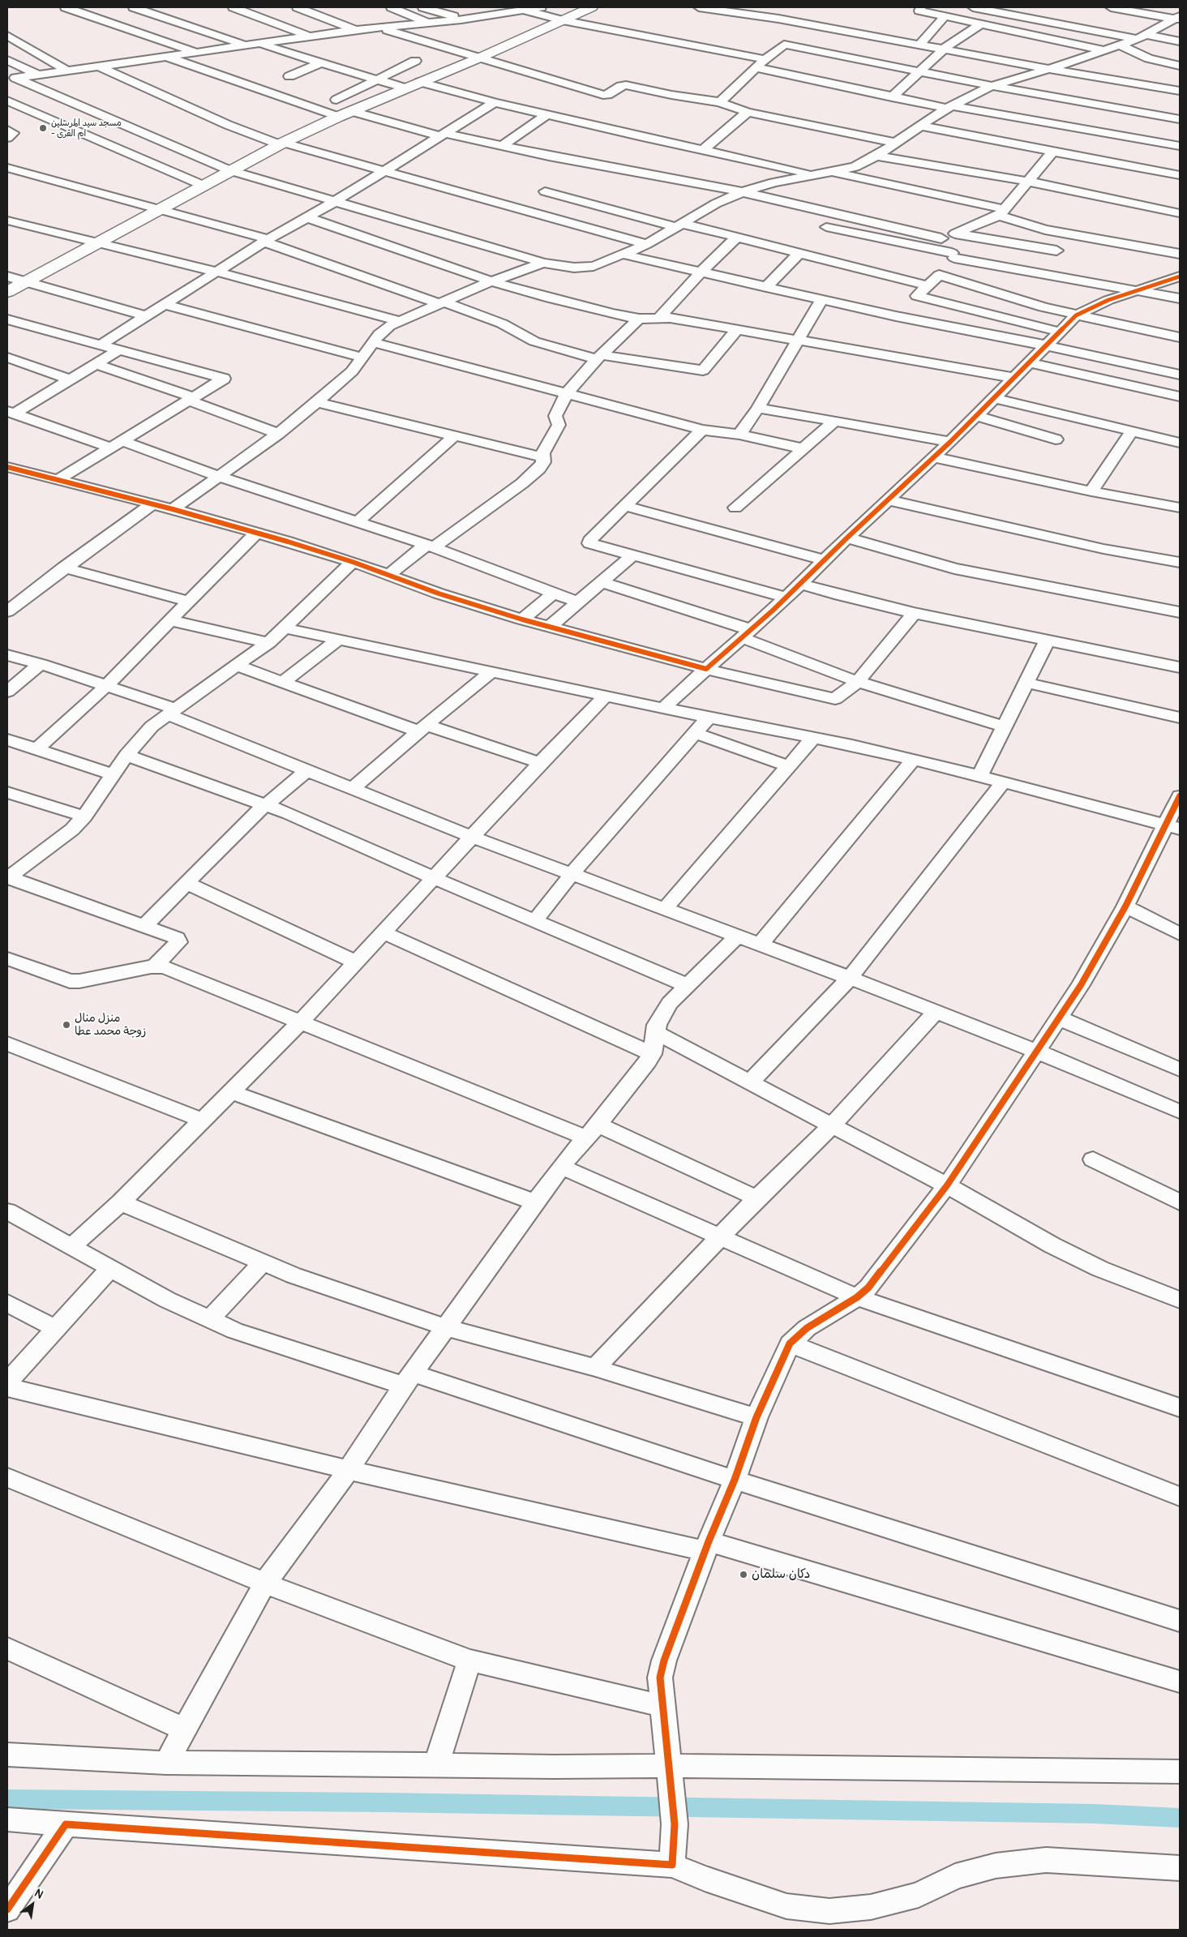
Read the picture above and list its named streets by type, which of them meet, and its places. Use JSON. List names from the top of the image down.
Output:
{
  "places": ["مسجد سيد المرسلين - ام القرى", "منزل منال زوجة محمد عطا", "دكان سلمان"],
  "north": "top right"
}
